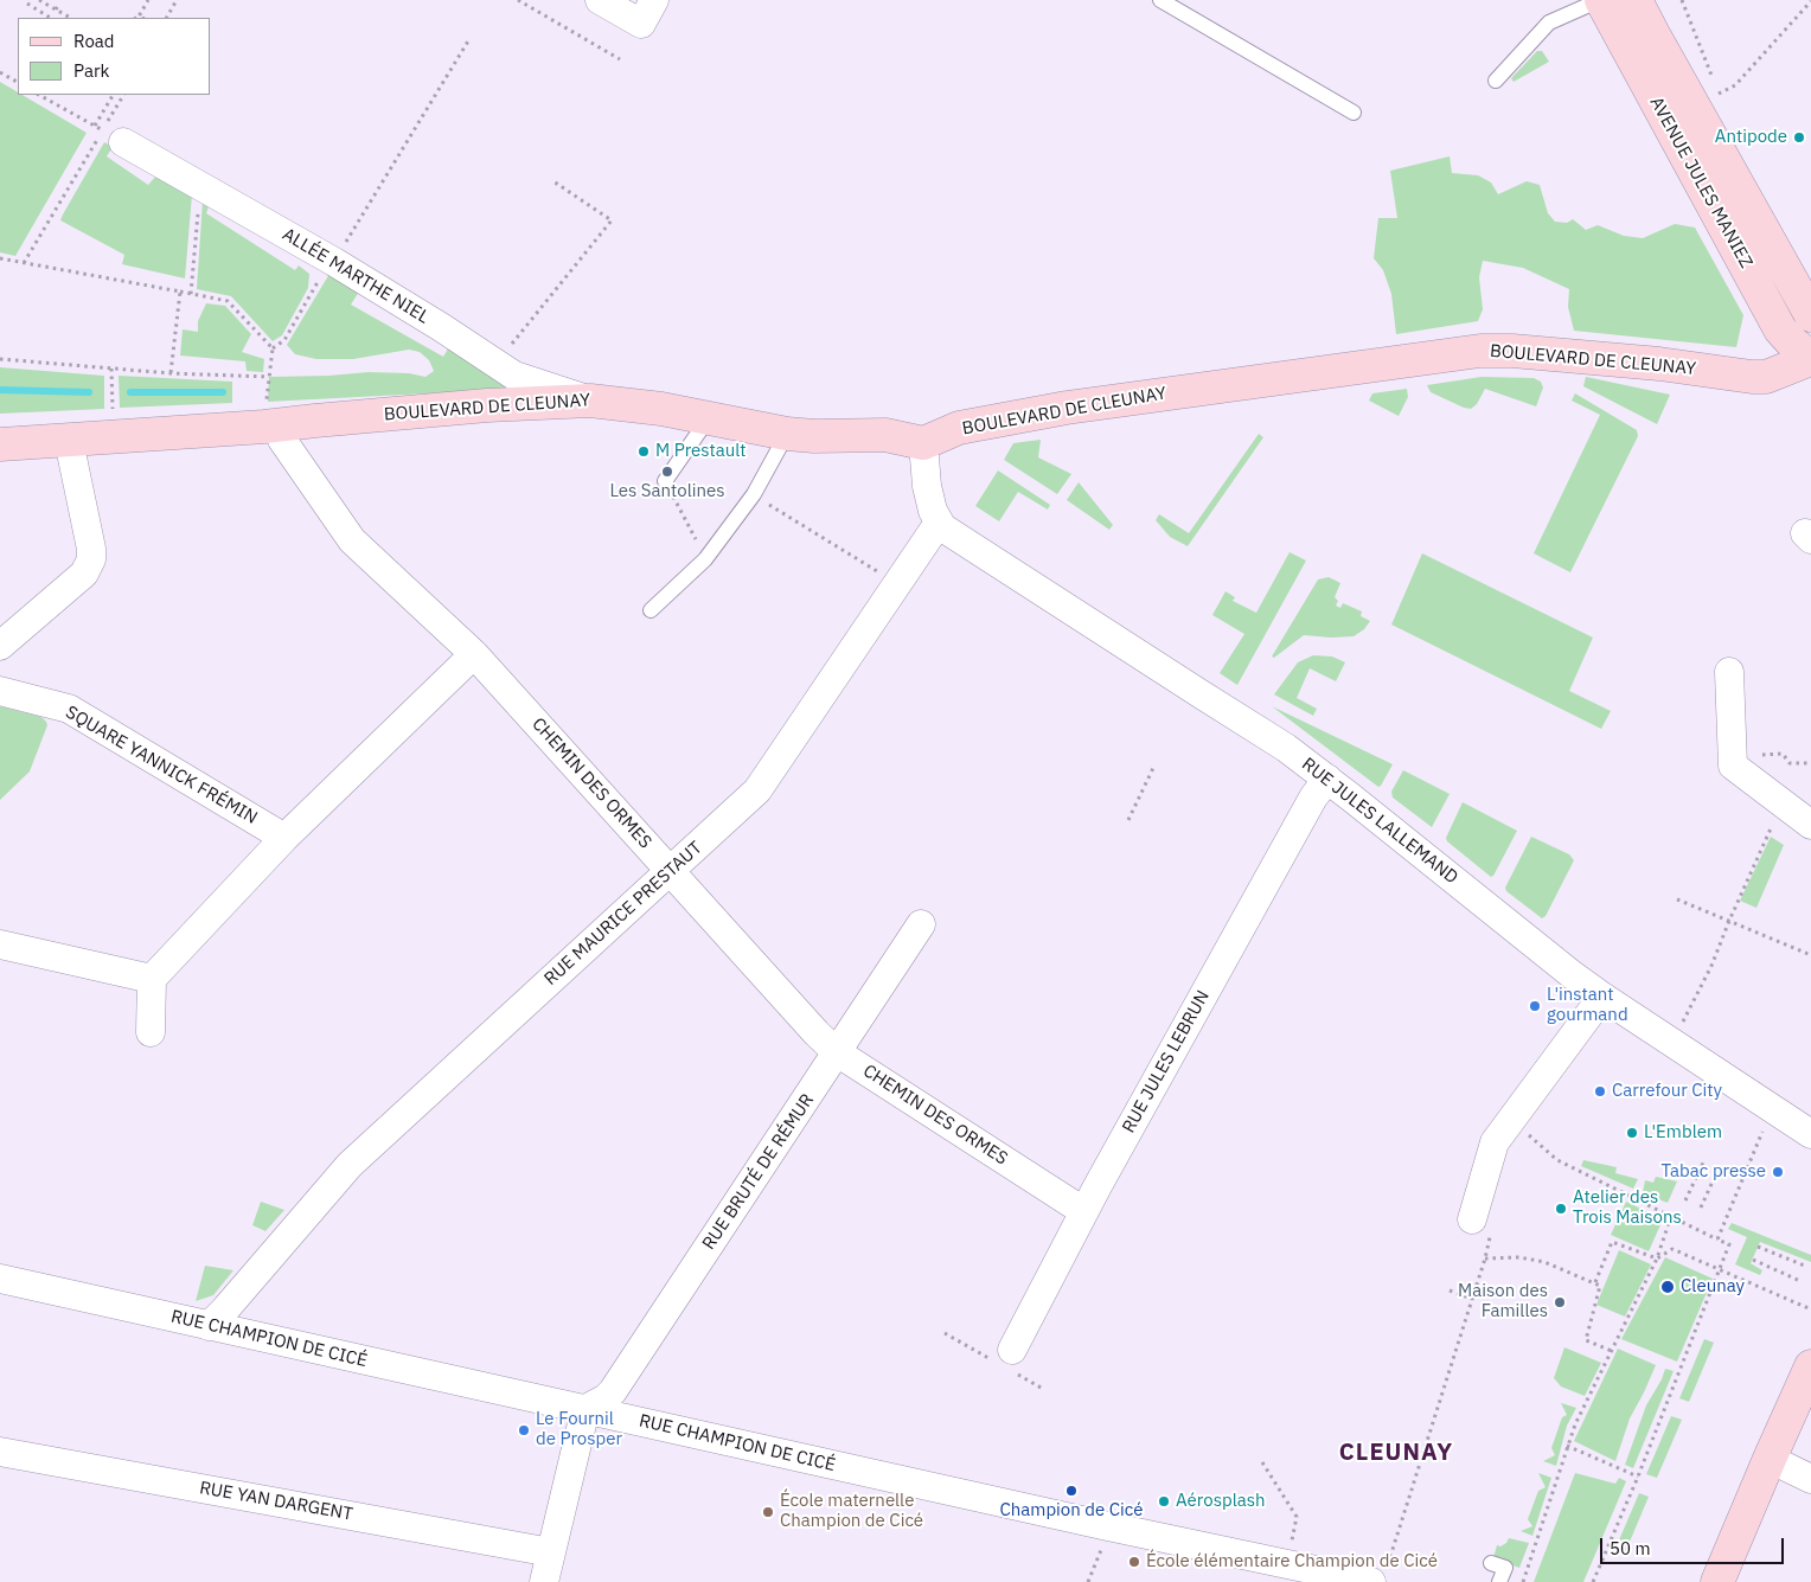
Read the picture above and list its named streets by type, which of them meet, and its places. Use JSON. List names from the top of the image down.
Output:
{
  "streets": {
    "main road": ["AVENUE JULES MANIEZ", "BOULEVARD DE CLEUNAY"],
    "street": [
      "ALLÉE MARTHE NIEL",
      "SQUARE YANNICK FRÉMIN",
      "CHEMIN DES ORMES",
      "RUE JULES LALLEMAND",
      "RUE MAURICE PRESTAUT",
      "RUE JULES LEBRUN",
      "RUE BRUTÉ DE RÉMUR",
      "RUE CHAMPION DE CICÉ",
      "RUE YAN DARGENT"
    ]
  },
  "crossings": [
    ["ALLÉE MARTHE NIEL", "BOULEVARD DE CLEUNAY"],
    ["BOULEVARD DE CLEUNAY", "CHEMIN DES ORMES"],
    ["CHEMIN DES ORMES", "RUE MAURICE PRESTAUT"],
    ["CHEMIN DES ORMES", "RUE JULES LEBRUN"],
    ["CHEMIN DES ORMES", "RUE BRUTÉ DE RÉMUR"],
    ["RUE JULES LALLEMAND", "RUE MAURICE PRESTAUT"],
    ["RUE JULES LALLEMAND", "RUE JULES LEBRUN"],
    ["RUE MAURICE PRESTAUT", "RUE CHAMPION DE CICÉ"],
    ["RUE BRUTÉ DE RÉMUR", "RUE CHAMPION DE CICÉ"]
  ],
  "districts": ["CLEUNAY"],
  "places": [
    "Antipode",
    "M Prestault",
    "Les Santolines",
    "L'instant gourmand",
    "Carrefour City",
    "L'Emblem",
    "Tabac presse",
    "Atelier des Trois Maisons",
    "Cleunay",
    "Maison des Familles",
    "Le Fournil de Prosper",
    "Champion de Cicé",
    "Aérosplash",
    "École maternelle Champion de Cicé",
    "École élémentaire Champion de Cicé"
  ],
  "legend": ["Road", "Park"],
  "scale_bar": "50 m"
}
